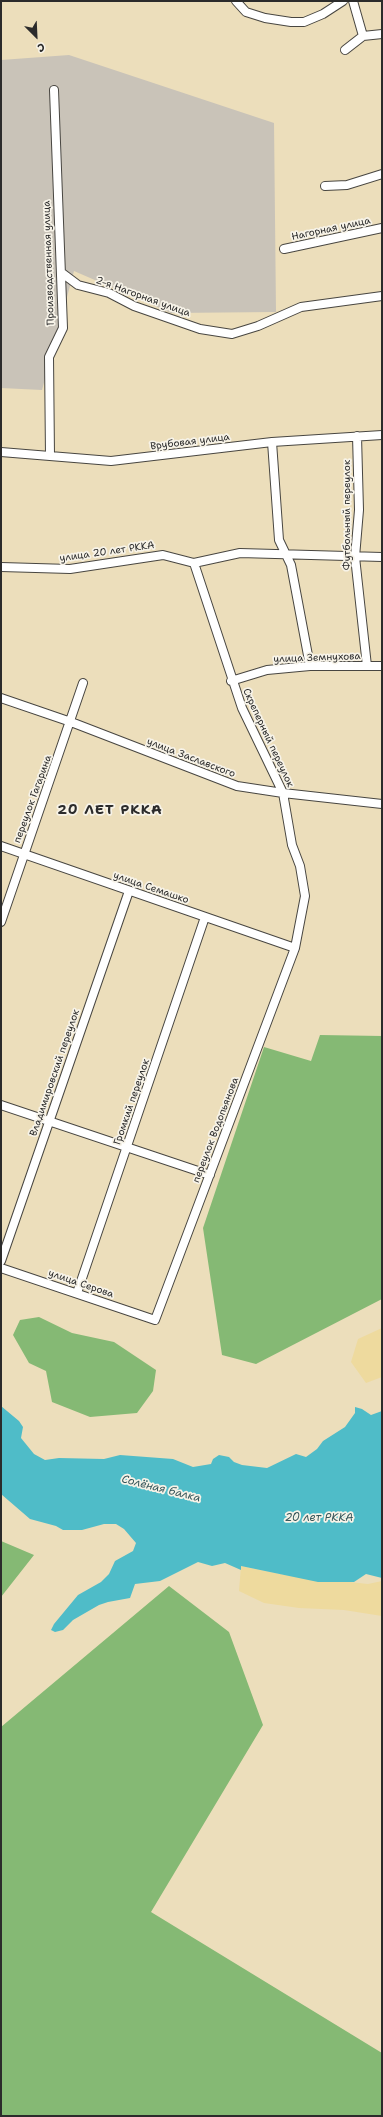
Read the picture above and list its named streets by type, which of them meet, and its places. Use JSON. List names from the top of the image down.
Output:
{
  "streets": {
    "street": [
      "Нагорная улица",
      "Производственная улица",
      "2-я Нагорная улица",
      "Врубовая улица",
      "Футбольный переулок",
      "улица 20 лет РККА",
      "улица Земнухова",
      "Скреперный переулок",
      "улица Заславского",
      "переулок Гагарина",
      "улица Семашко",
      "Владимировский переулок",
      "Громкий переулок",
      "переулок Водопьянова",
      "улица Серова"
    ]
  },
  "crossings": [
    ["Производственная улица", "2-я Нагорная улица"],
    ["Производственная улица", "Врубовая улица"],
    ["Врубовая улица", "Футбольный переулок"],
    ["Футбольный переулок", "улица 20 лет РККА"],
    ["Футбольный переулок", "улица Земнухова"],
    ["улица 20 лет РККА", "Скреперный переулок"],
    ["улица Земнухова", "Скреперный переулок"],
    ["Скреперный переулок", "улица Заславского"],
    ["Скреперный переулок", "улица Семашко"],
    ["Скреперный переулок", "переулок Водопьянова"],
    ["улица Заславского", "переулок Гагарина"],
    ["переулок Гагарина", "улица Семашко"],
    ["улица Семашко", "Владимировский переулок"],
    ["улица Семашко", "Громкий переулок"],
    ["улица Семашко", "переулок Водопьянова"],
    ["Громкий переулок", "улица Серова"],
    ["переулок Водопьянова", "улица Серова"]
  ],
  "districts": ["20 ЛЕТ РККА"],
  "water": ["Солёная балка", "20 лет РККА"],
  "north": "bottom right"
}
